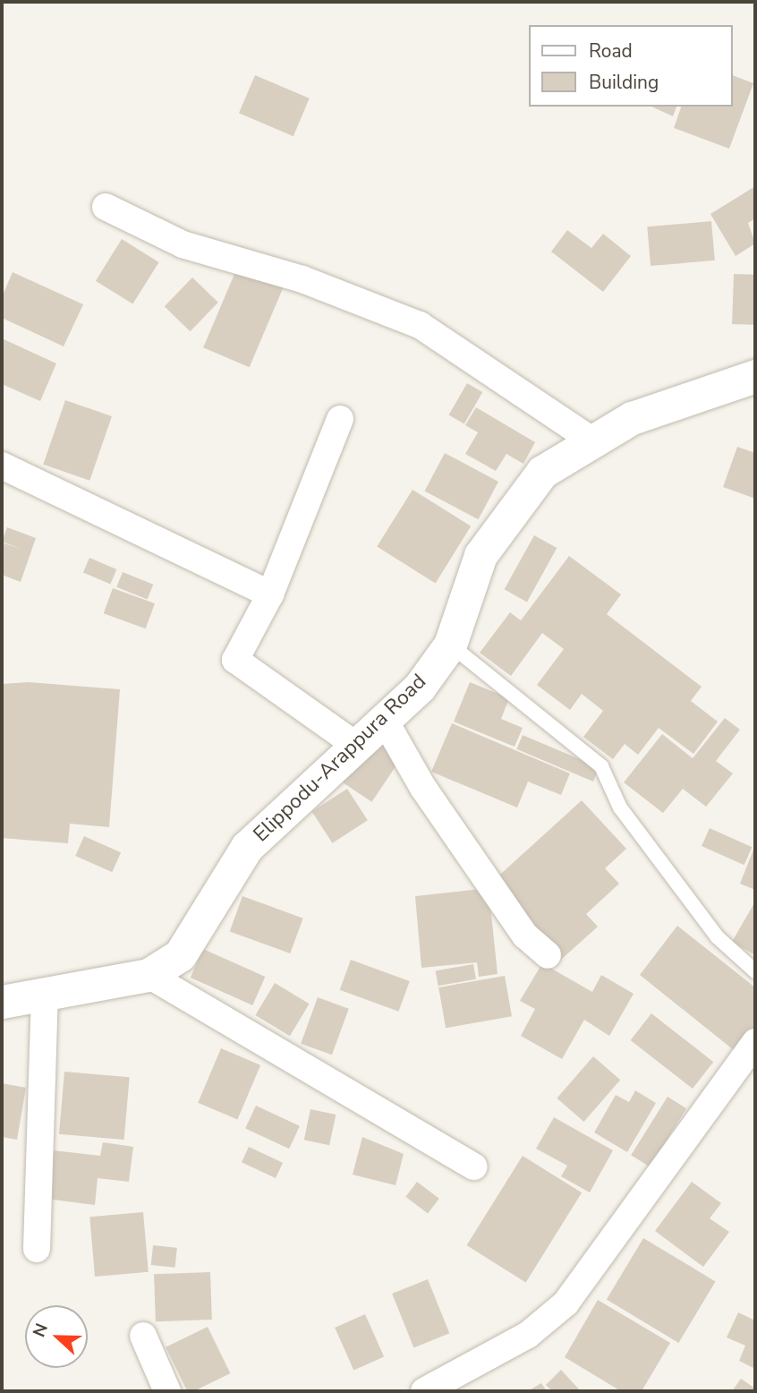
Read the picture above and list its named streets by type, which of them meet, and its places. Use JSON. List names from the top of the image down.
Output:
{
  "streets": {
    "street": ["Elippodu-Arappura Road"]
  },
  "legend": ["Road", "Building"],
  "north": "left"
}
